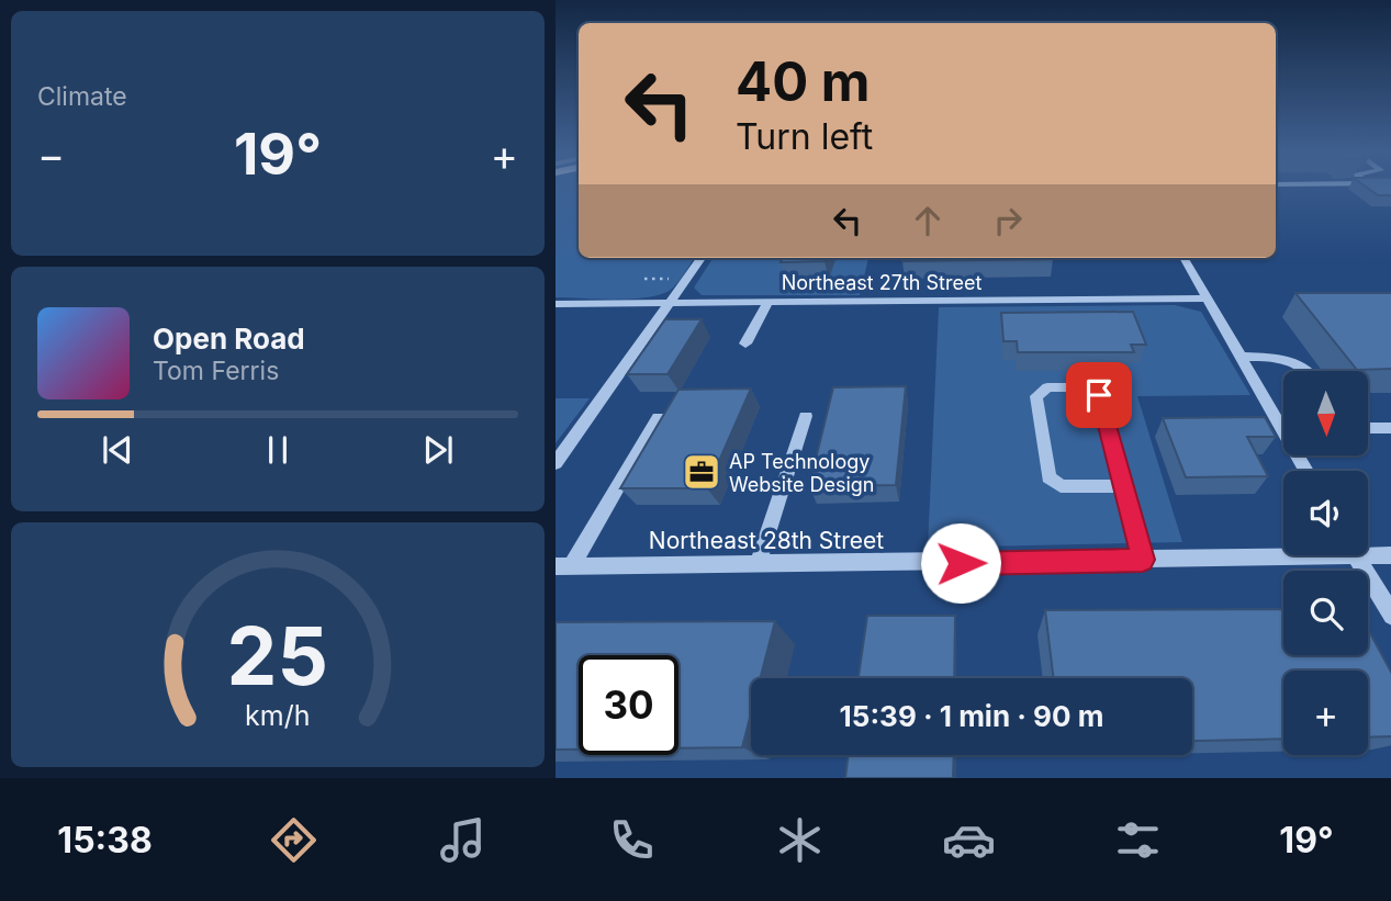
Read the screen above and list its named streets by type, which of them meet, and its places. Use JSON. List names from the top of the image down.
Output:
{
  "streets": {
    "street": ["Northeast 27th Street", "Northeast 28th Street"]
  },
  "places": {
    "office": ["AP Technology Website Design"]
  },
  "north": "bottom",
  "page": {
    "tile": "Climate",
    "turn": ["40 m", "Turn left"],
    "heat": ["−", "19°", "+"],
    "song": ["Open Road", "Tom Ferris"],
    "map_buttons": "+",
    "limit": "30",
    "trip": "15:39 · 1 min · 90 m",
    "tabs": ["15:38", "19°"],
    "gauge": ["25", "km/h"]
  }
}
